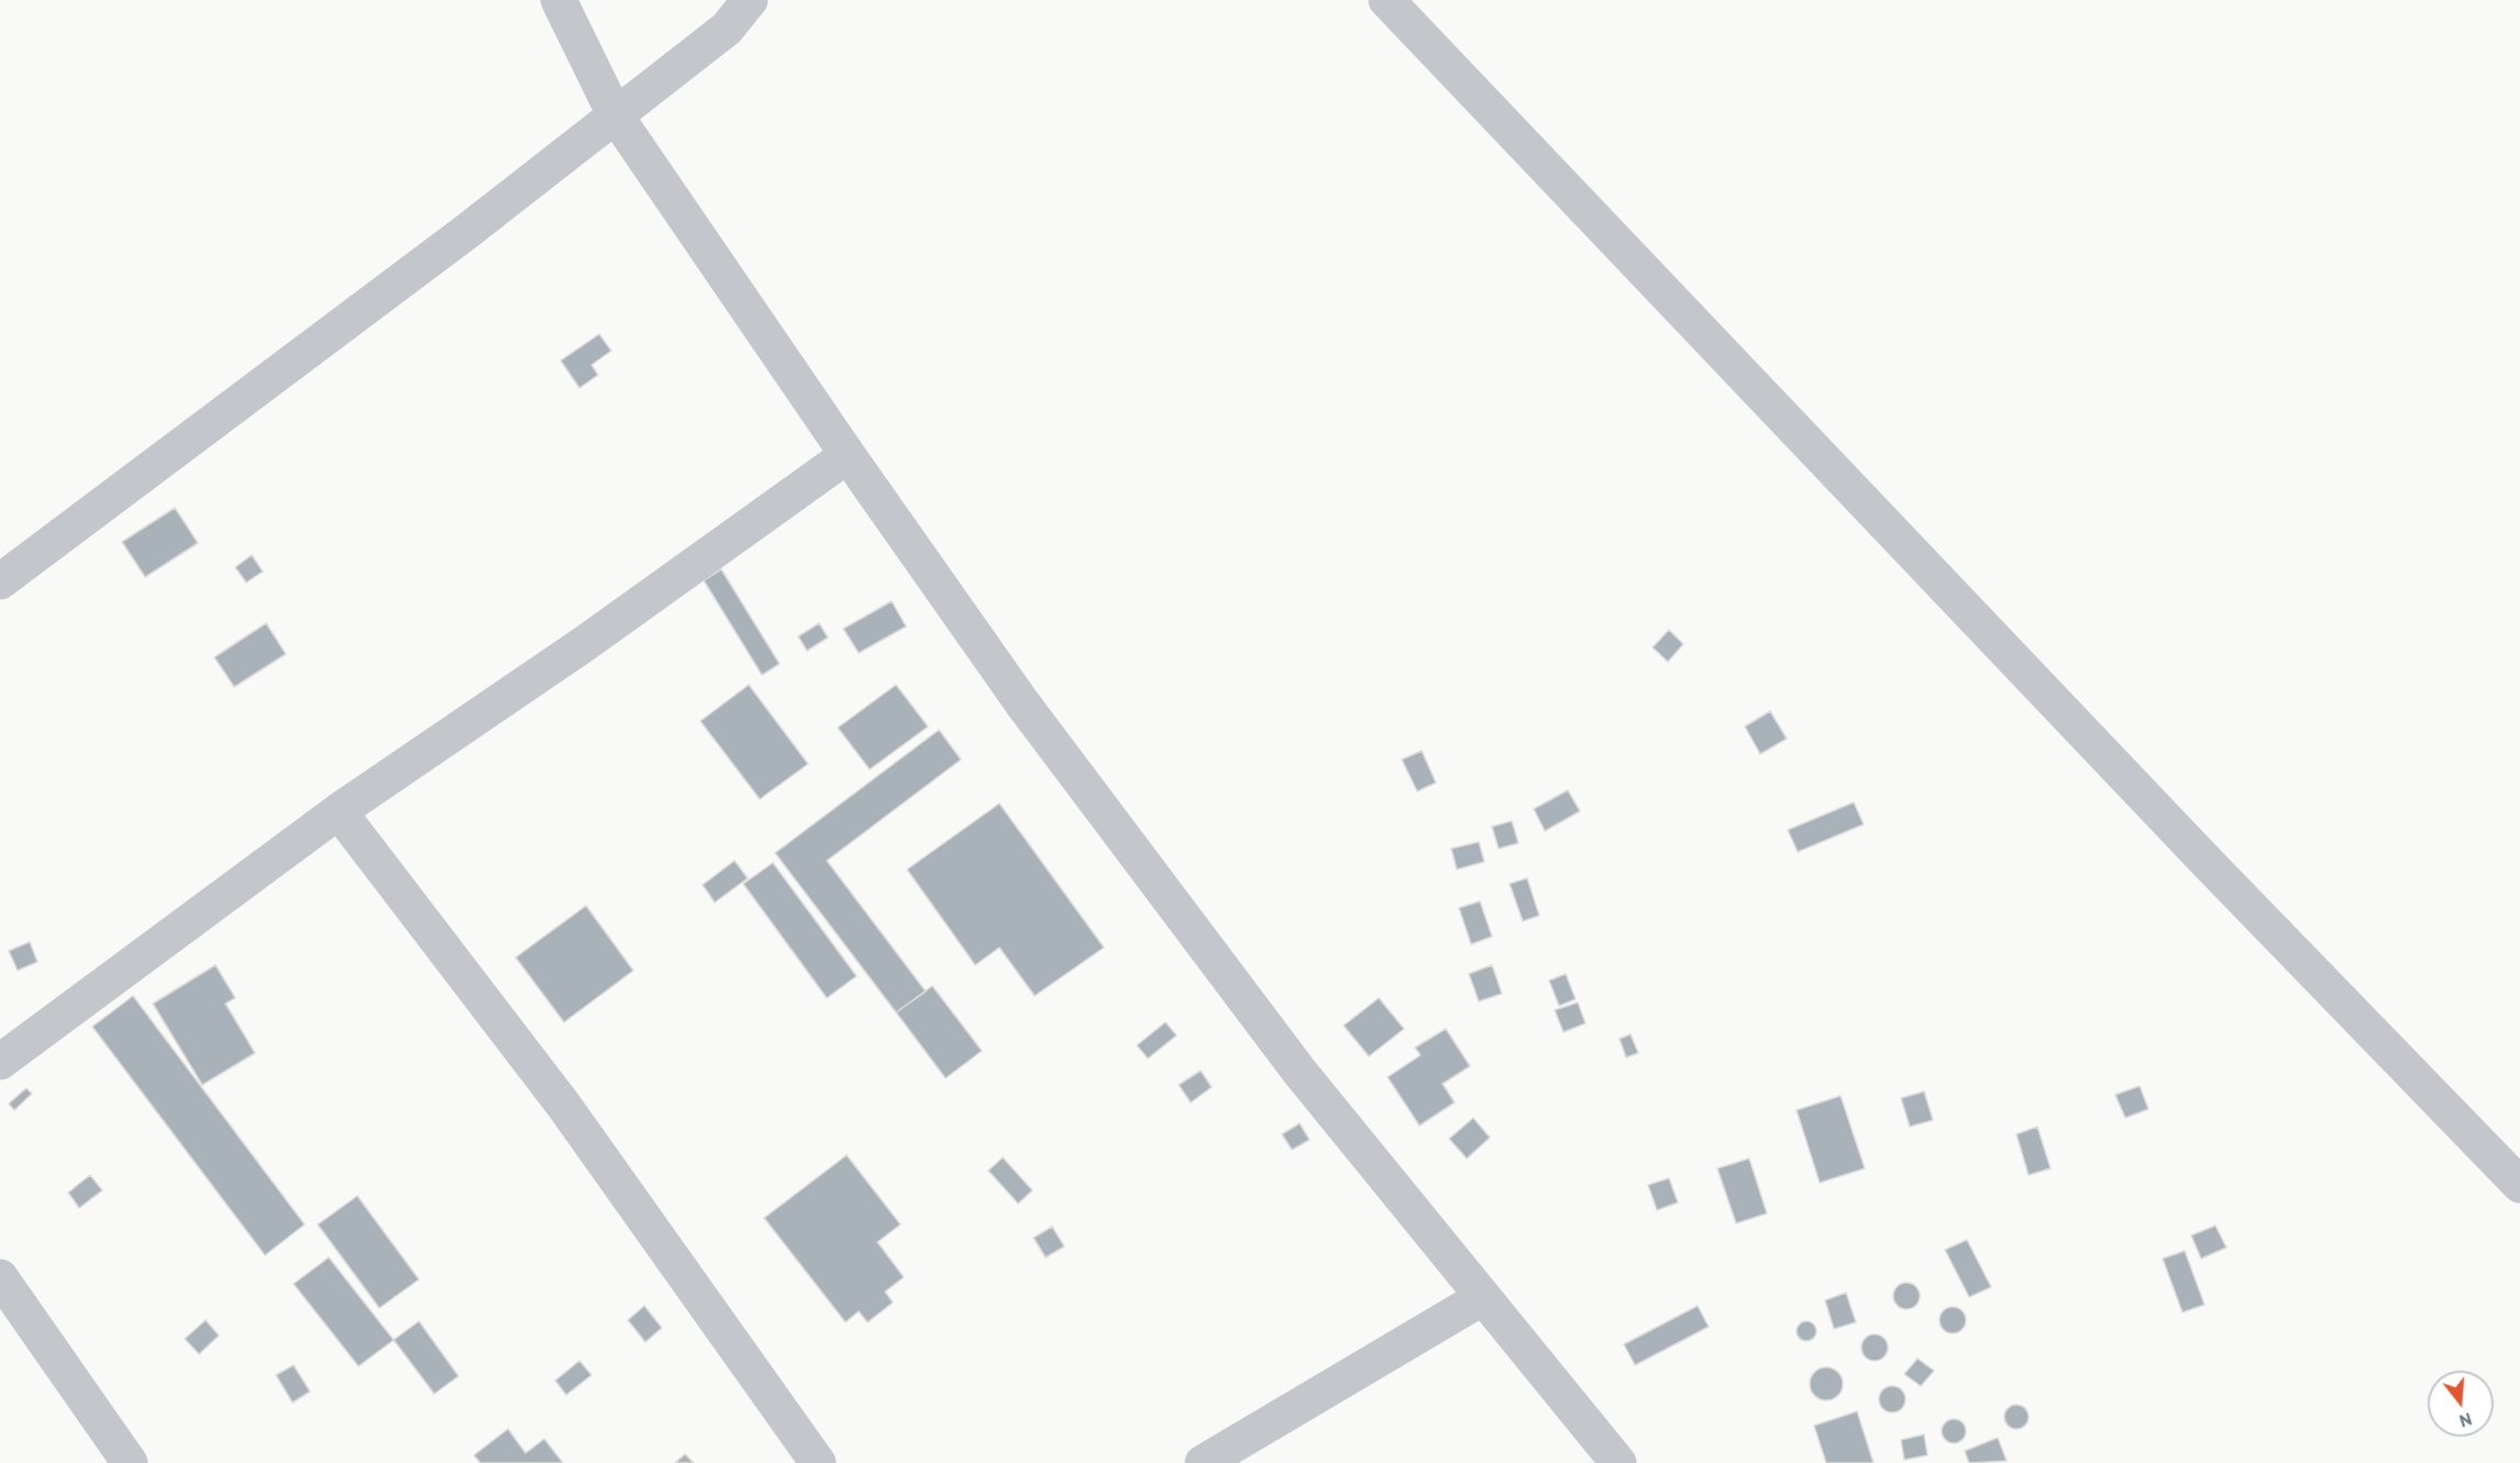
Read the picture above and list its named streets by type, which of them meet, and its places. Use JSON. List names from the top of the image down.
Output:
{
  "north": "bottom"
}
